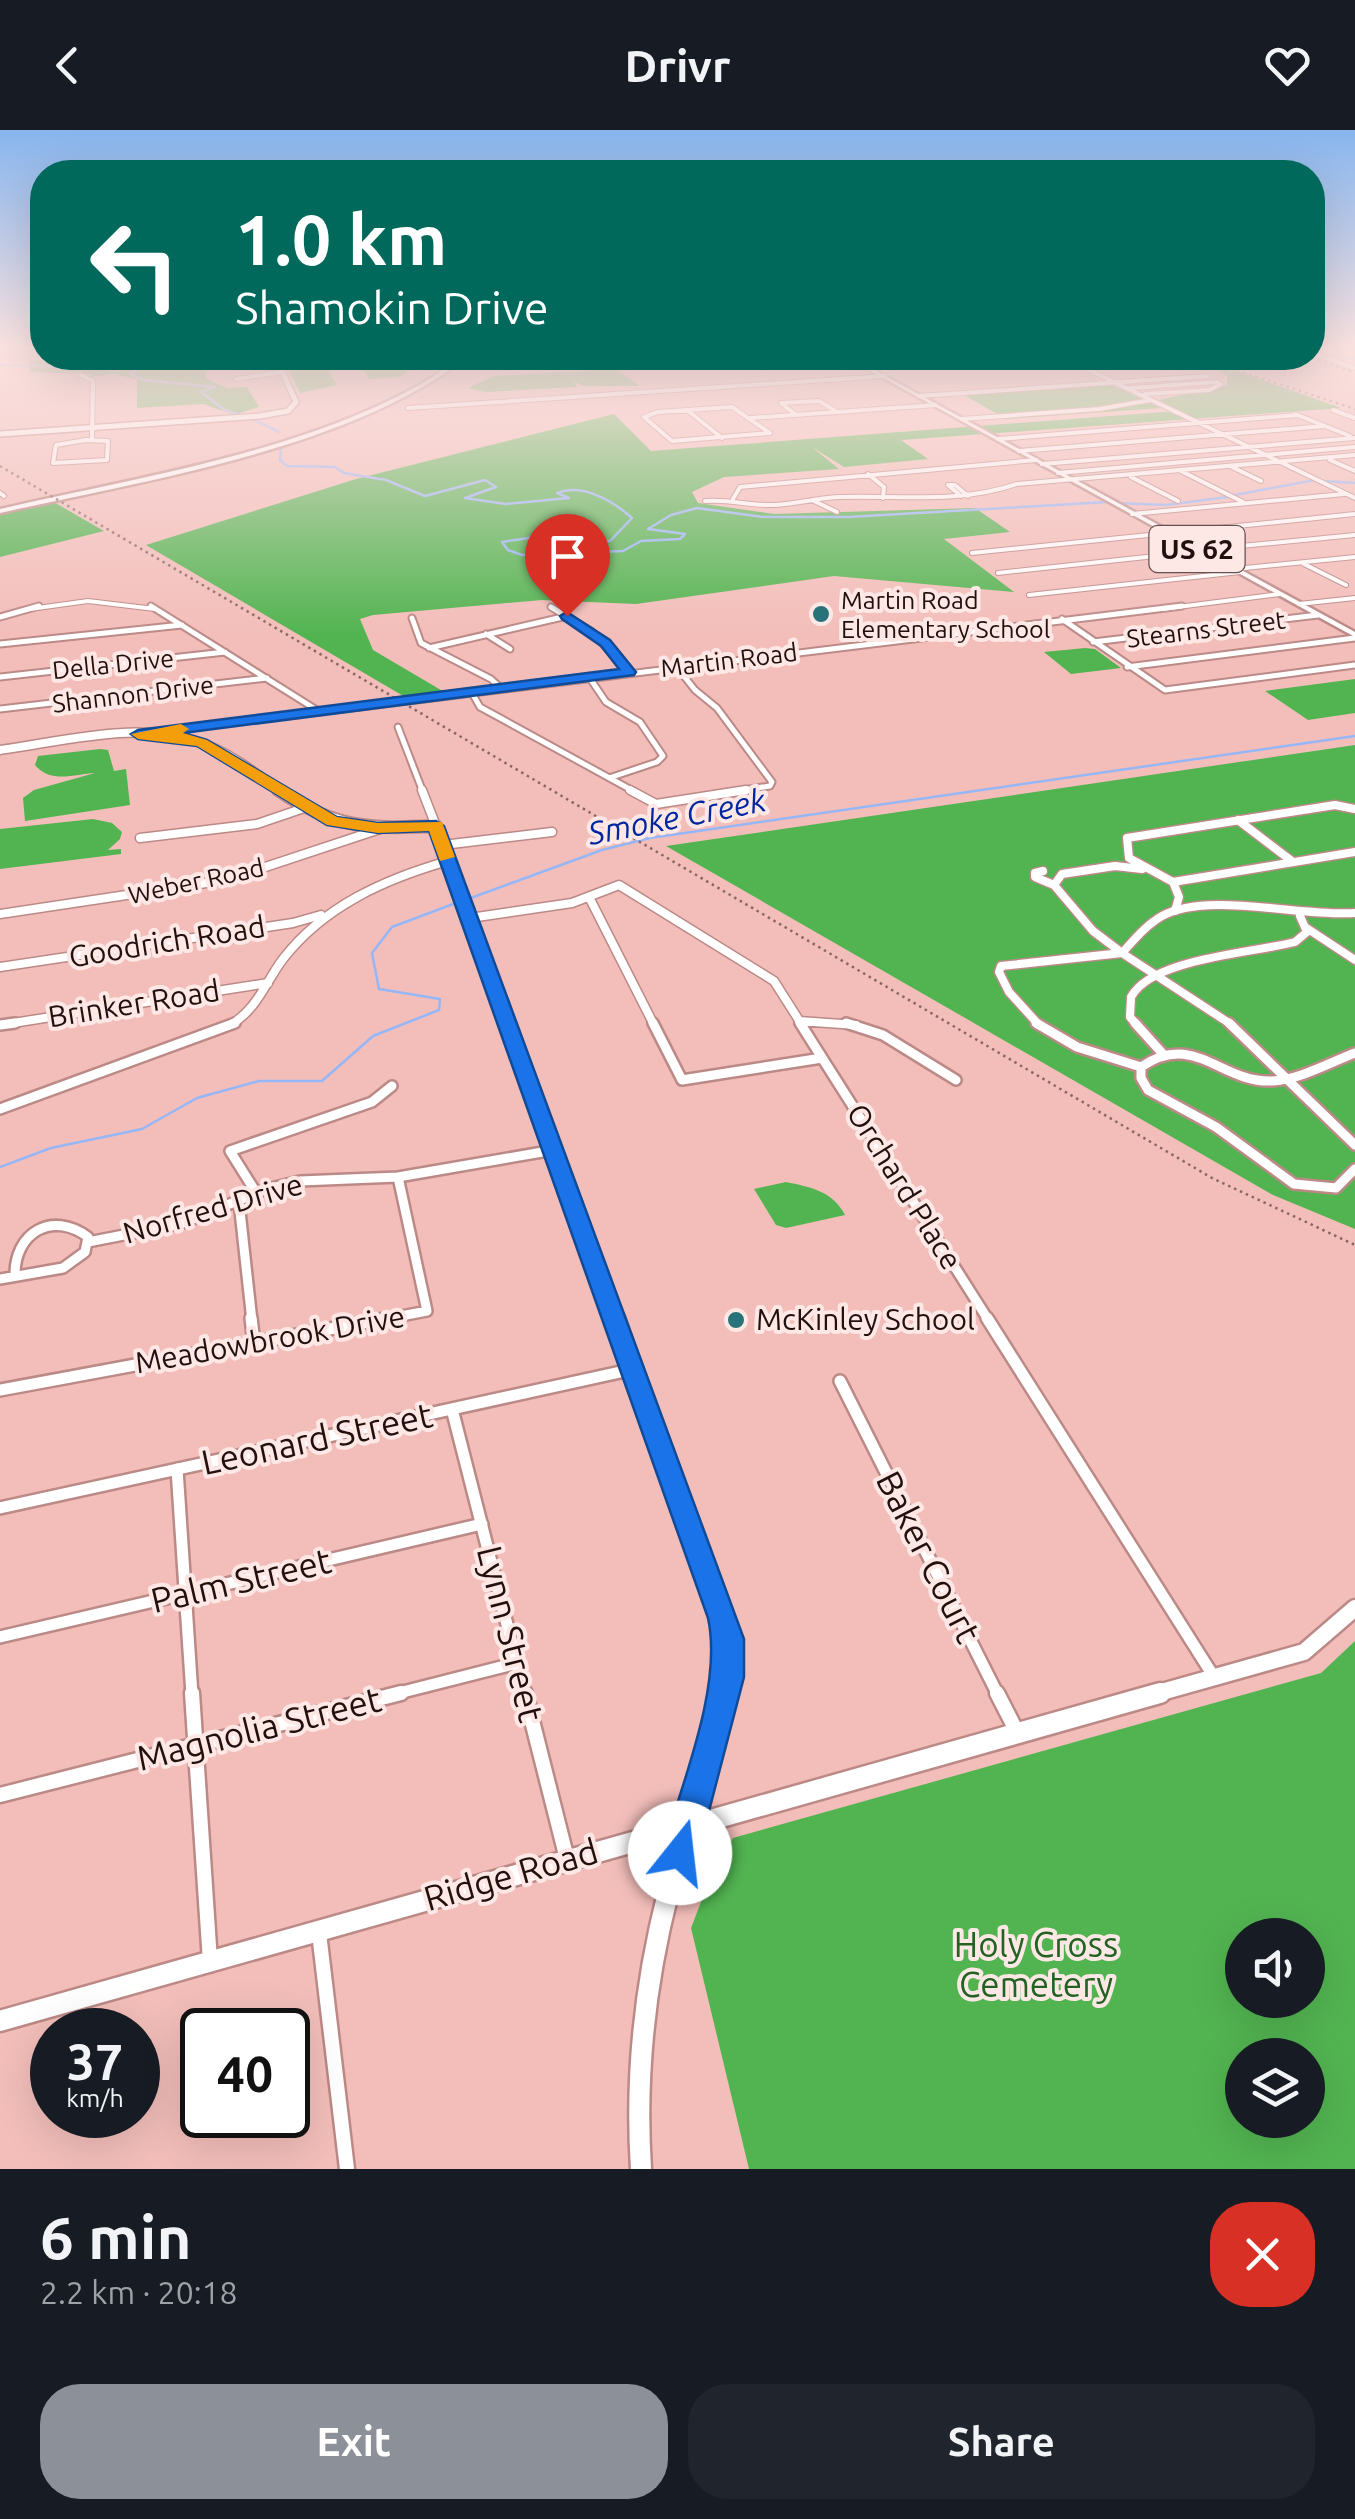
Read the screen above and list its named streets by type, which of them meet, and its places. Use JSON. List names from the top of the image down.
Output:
{
  "streets": {
    "main road": ["US 62"],
    "street": [
      "Stearns Street",
      "Martin Road",
      "Della Drive",
      "Shannon Drive",
      "Weber Road",
      "Goodrich Road",
      "Brinker Road",
      "Orchard Place",
      "Norfred Drive",
      "Meadowbrook Drive",
      "Leonard Street",
      "Baker Court",
      "Palm Street",
      "Lynn Street",
      "Magnolia Street",
      "Ridge Road"
    ]
  },
  "crossings": [
    ["US 62", "Stearns Street"],
    ["US 62", "Martin Road"],
    ["Orchard Place", "Ridge Road"],
    ["Norfred Drive", "Meadowbrook Drive"],
    ["Leonard Street", "Lynn Street"],
    ["Baker Court", "Ridge Road"],
    ["Palm Street", "Lynn Street"],
    ["Lynn Street", "Magnolia Street"],
    ["Lynn Street", "Ridge Road"]
  ],
  "water": ["Smoke Creek"],
  "parks": ["Holy Cross Cemetery"],
  "places": ["Martin Road Elementary School", "McKinley School"],
  "page": {
    "header": "Drivr",
    "turn": ["1.0 km", "Shamokin Drive"],
    "speed": "37 km/h",
    "limit": "40",
    "heading": ["6 min", "2.2 km · 20:18"],
    "buttons": ["Exit", "Share"]
  }
}
